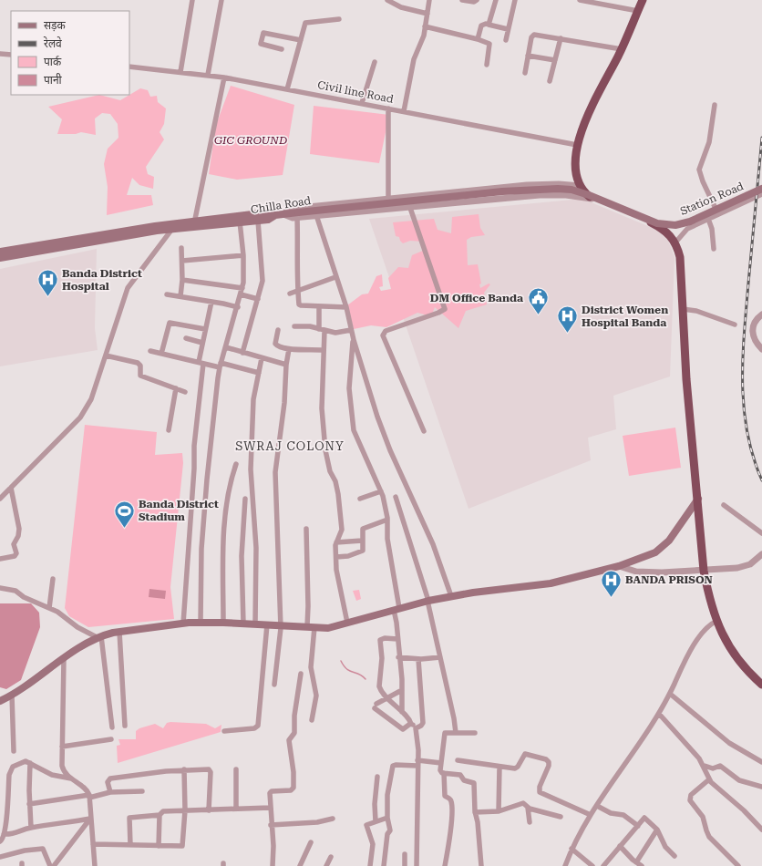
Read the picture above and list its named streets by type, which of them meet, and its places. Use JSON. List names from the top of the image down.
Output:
{
  "streets": {
    "main road": ["Station Road", "Chilla Road"],
    "street": ["Civil line Road"]
  },
  "crossings": [
    ["Station Road", "Chilla Road"]
  ],
  "districts": ["SWRAJ COLONY"],
  "parks": ["GIC GROUND"],
  "places": {
    "hospital": ["Banda District Hospital", "District Women Hospital Banda", "BANDA PRISON"],
    "public building": ["DM Office Banda"],
    "sports": ["Banda District Stadium"]
  },
  "legend": [
    "सड़क",
    "रेलवे",
    "पार्क",
    "पानी"
  ]
}
